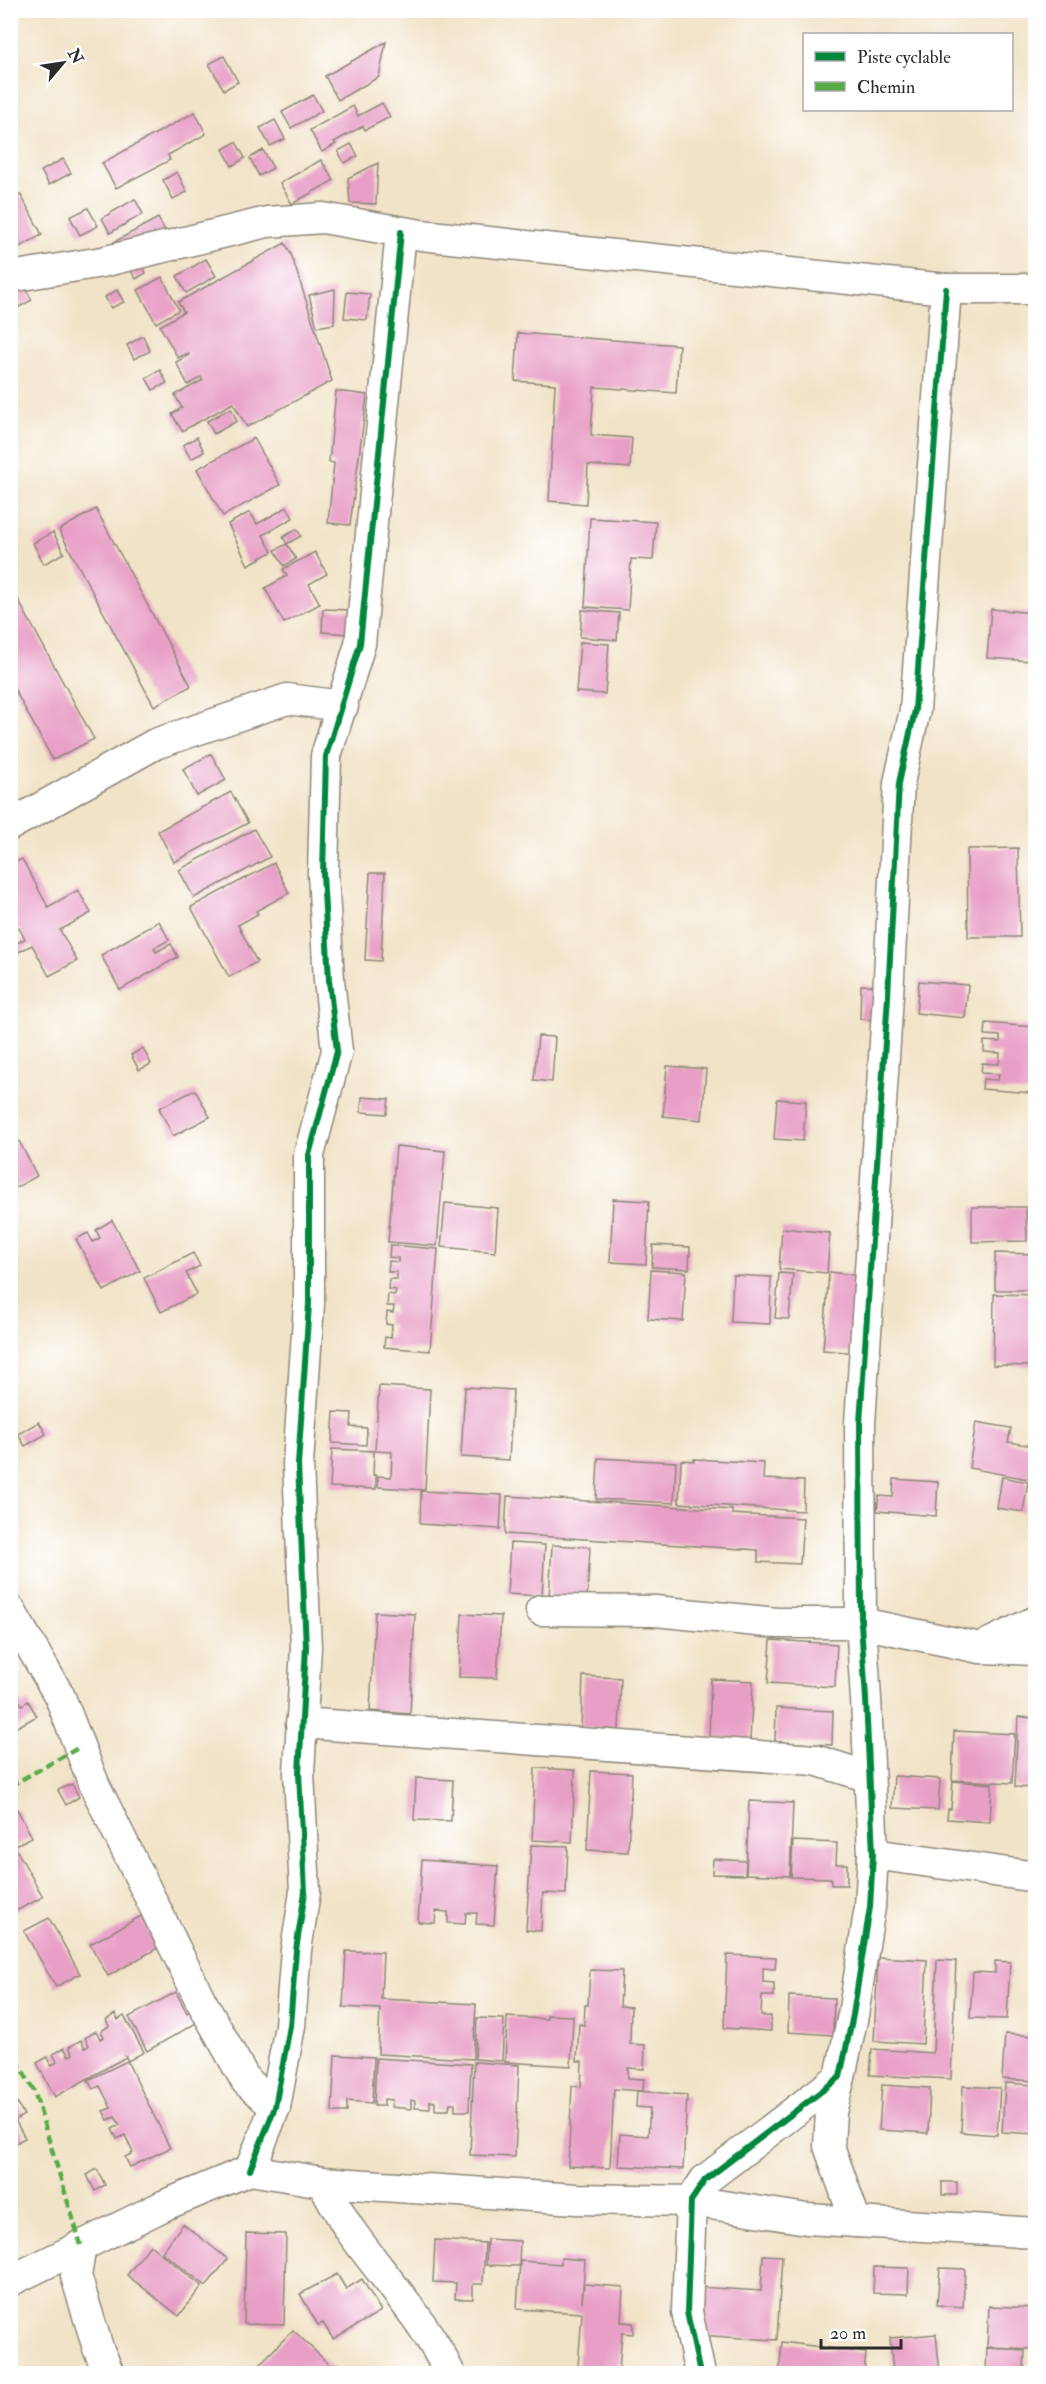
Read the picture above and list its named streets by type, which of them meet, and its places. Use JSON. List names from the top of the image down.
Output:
{
  "legend": ["Piste cyclable", "Chemin"],
  "scale_bar": "20 m",
  "north": "top right"
}
